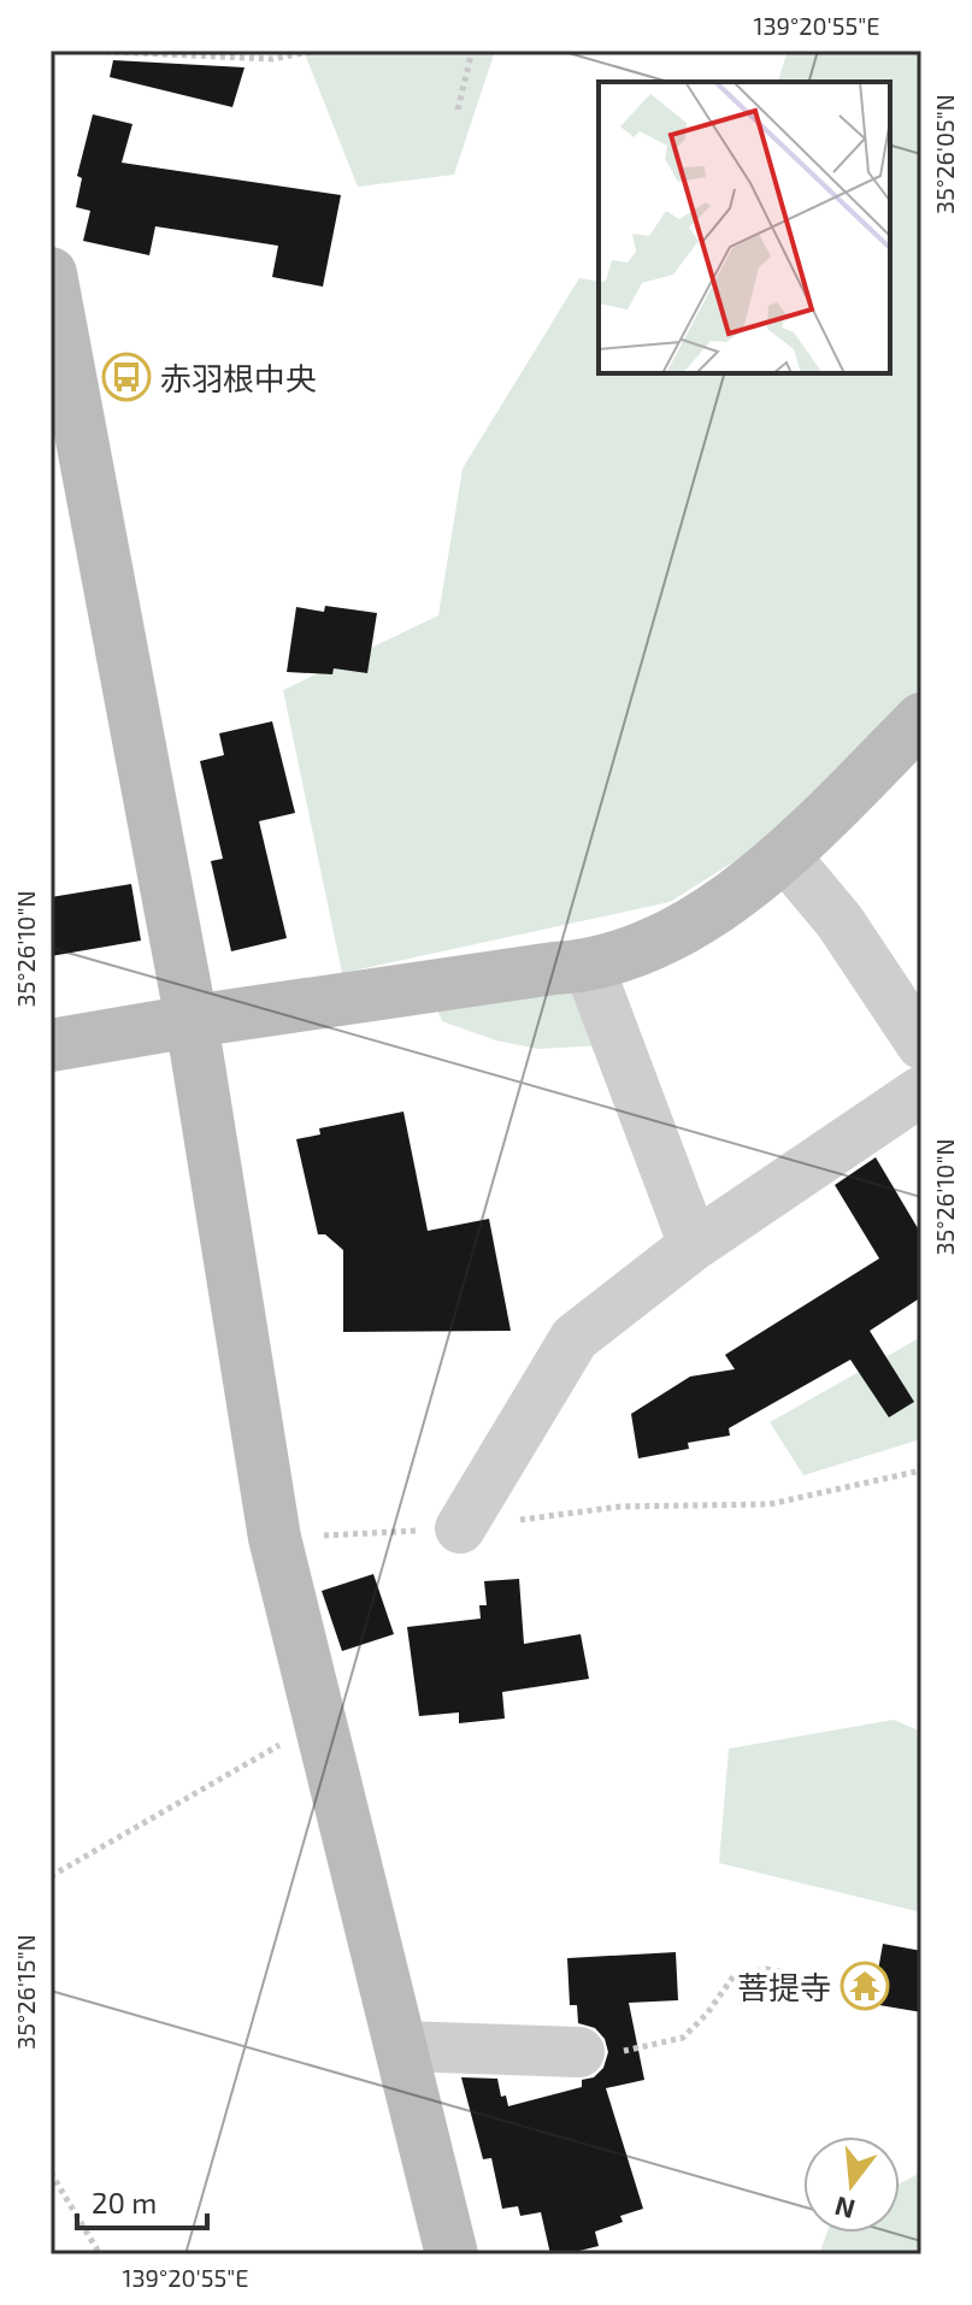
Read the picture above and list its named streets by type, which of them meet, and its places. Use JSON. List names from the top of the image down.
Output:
{
  "places": {
    "bus stop": ["赤羽根中央"],
    "temple": ["菩提寺"]
  },
  "scale_bar": "20 m",
  "north": "bottom",
  "coordinates": [
    "139°20'55\"E",
    "35°26'05\"N",
    "35°26'10\"N",
    "35°26'15\"N"
  ]
}
